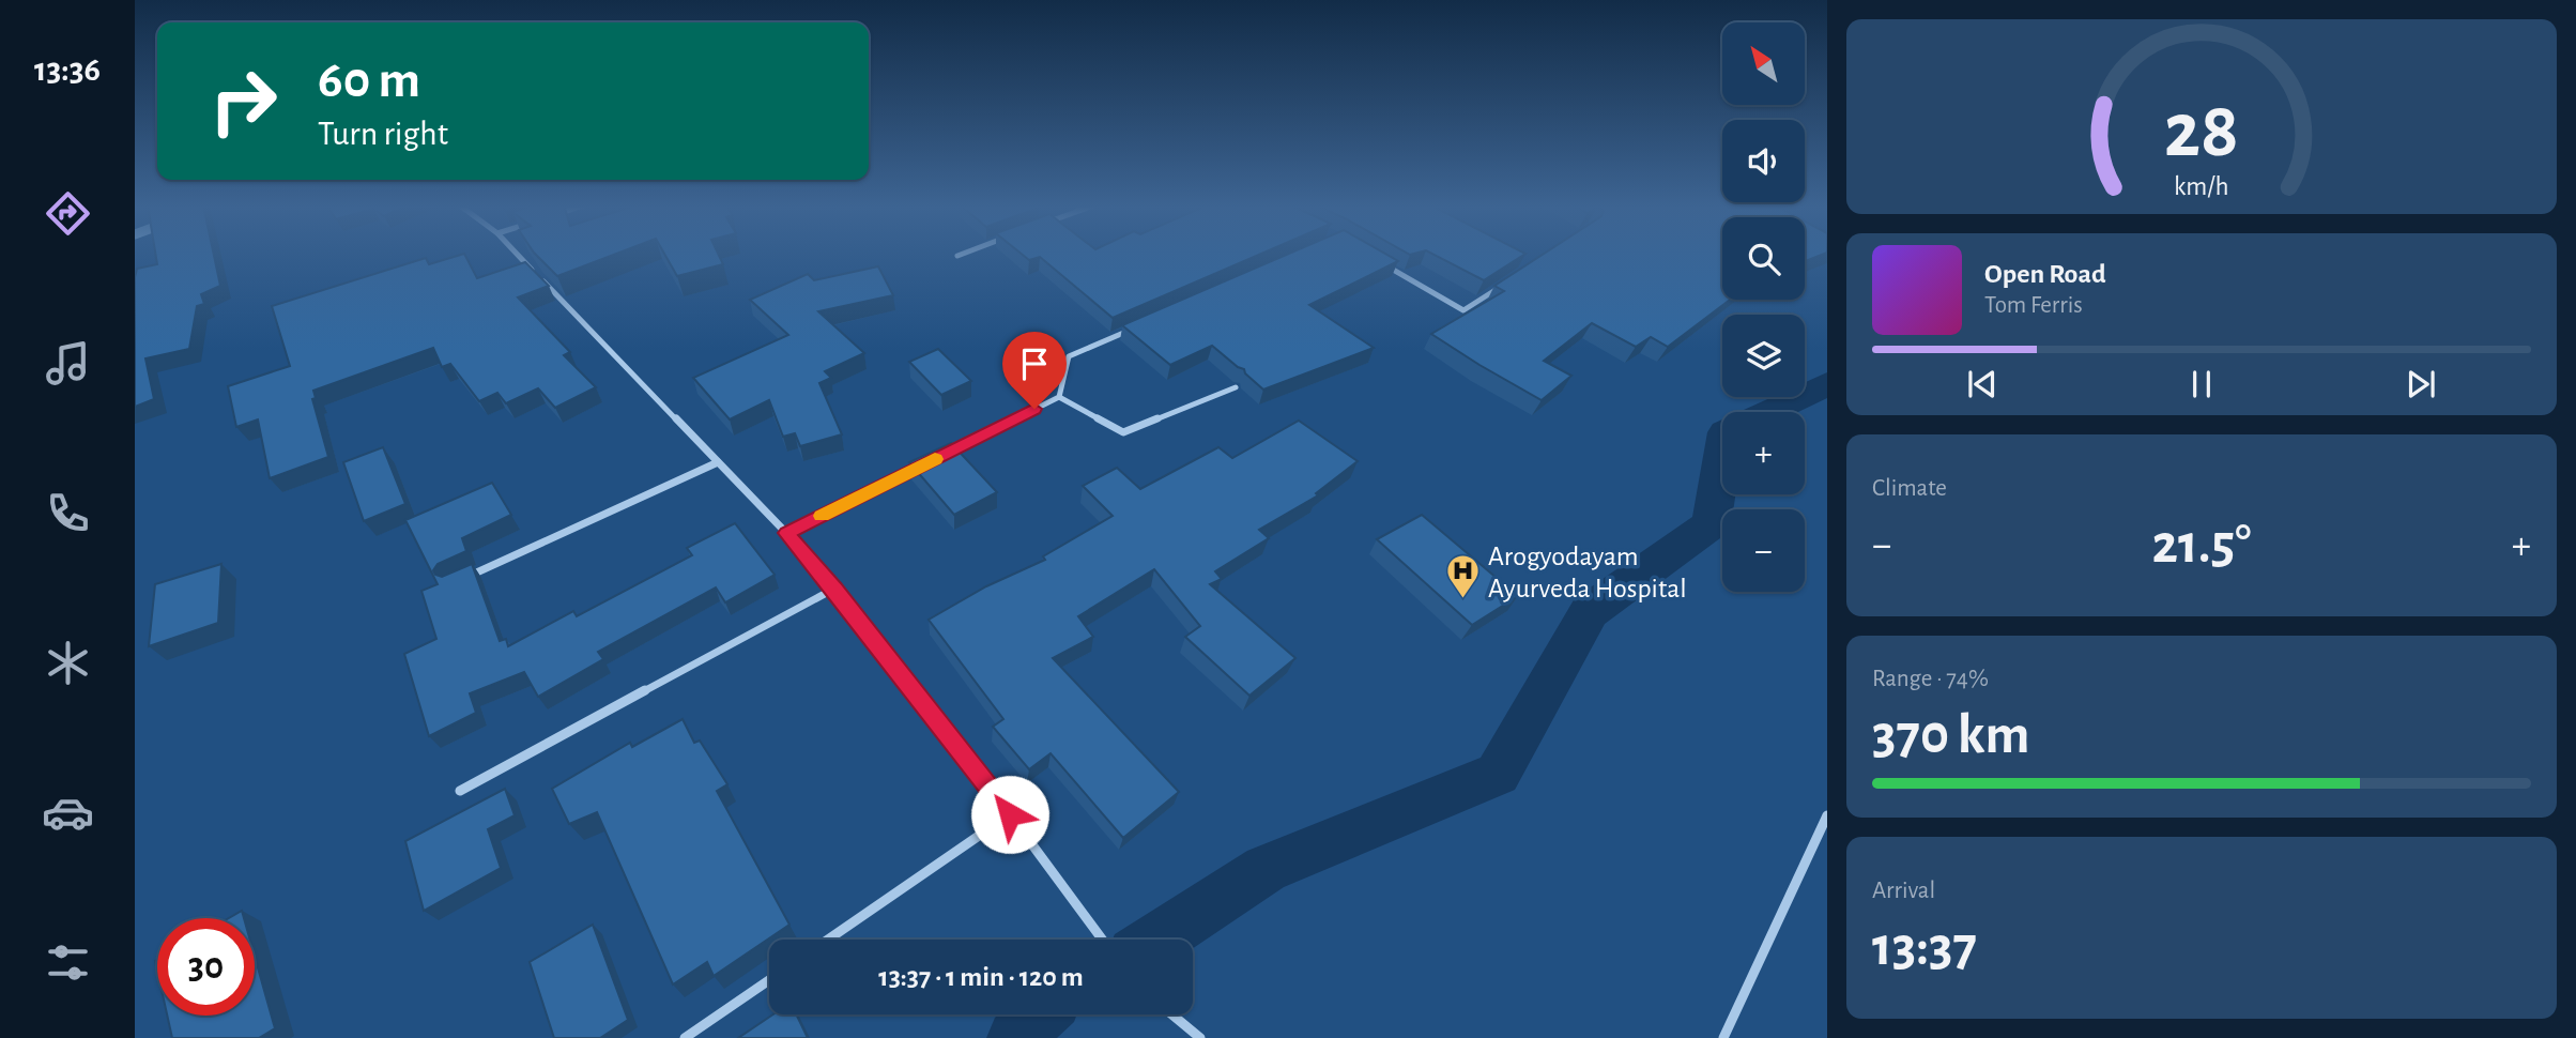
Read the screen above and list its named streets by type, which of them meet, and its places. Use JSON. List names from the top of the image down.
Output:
{
  "places": {
    "hospital": ["Arogyodayam Ayurveda Hospital"]
  },
  "north": "top left",
  "page": {
    "tabs": "13:36",
    "map_buttons": ["+", "−"],
    "turn": ["60 m", "Turn right"],
    "song": ["Open Road", "Tom Ferris"],
    "tile": [
      "Climate",
      ["Range · 74%", "370 km"],
      ["Arrival", "13:37"]
    ],
    "heat": ["−", "21.5°", "+"],
    "limit": "30",
    "trip": "13:37 · 1 min · 120 m",
    "gauge": ["28", "km/h"]
  }
}
